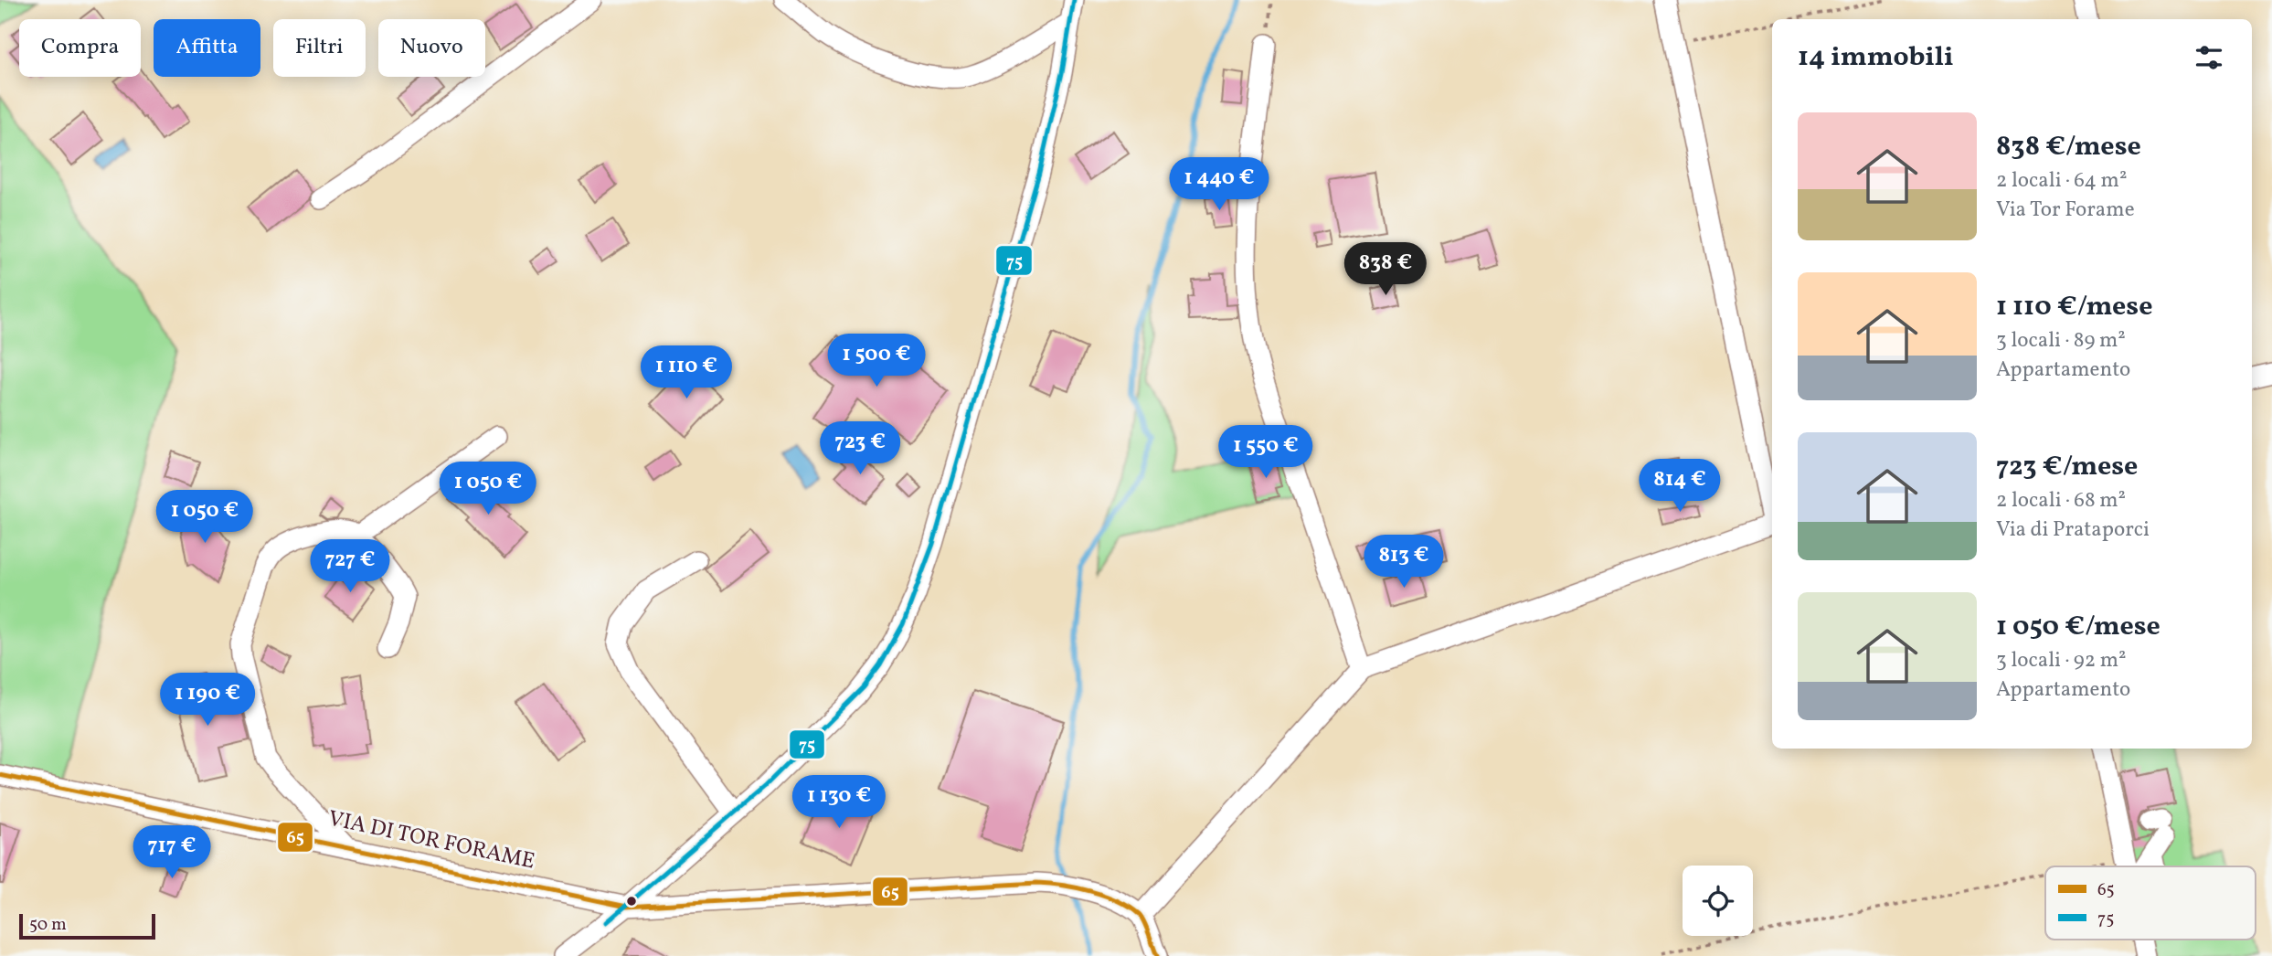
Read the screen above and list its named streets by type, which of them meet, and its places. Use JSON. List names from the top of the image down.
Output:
{
  "streets": {
    "street": ["VIA DI TOR FORAME"]
  },
  "lines": ["transit line 75", "transit line 65"],
  "legend": ["65", "75"],
  "scale_bar": "50 m",
  "page": {
    "chip": [
      "Compra",
      "Affitta",
      "Filtri",
      "Nuovo"
    ],
    "heading": "14 immobili",
    "list": [
      {
        "name": "838 €/mese",
        "note": "2 locali · 64 m² · Via Tor Forame"
      },
      {
        "name": "1 110 €/mese",
        "note": "3 locali · 89 m² · Appartamento"
      },
      {
        "name": "723 €/mese",
        "note": "2 locali · 68 m² · Via di Prataporci"
      },
      {
        "name": "1 050 €/mese",
        "note": "3 locali · 92 m² · Appartamento"
      }
    ],
    "price": [
      "1 440 €",
      "838 €",
      "1 500 €",
      "1 110 €",
      "723 €",
      "1 550 €",
      "814 €",
      "1 050 €",
      "1 050 €",
      "813 €",
      "727 €",
      "1 190 €",
      "1 130 €",
      "717 €"
    ],
    "scale": "50 m"
  }
}
